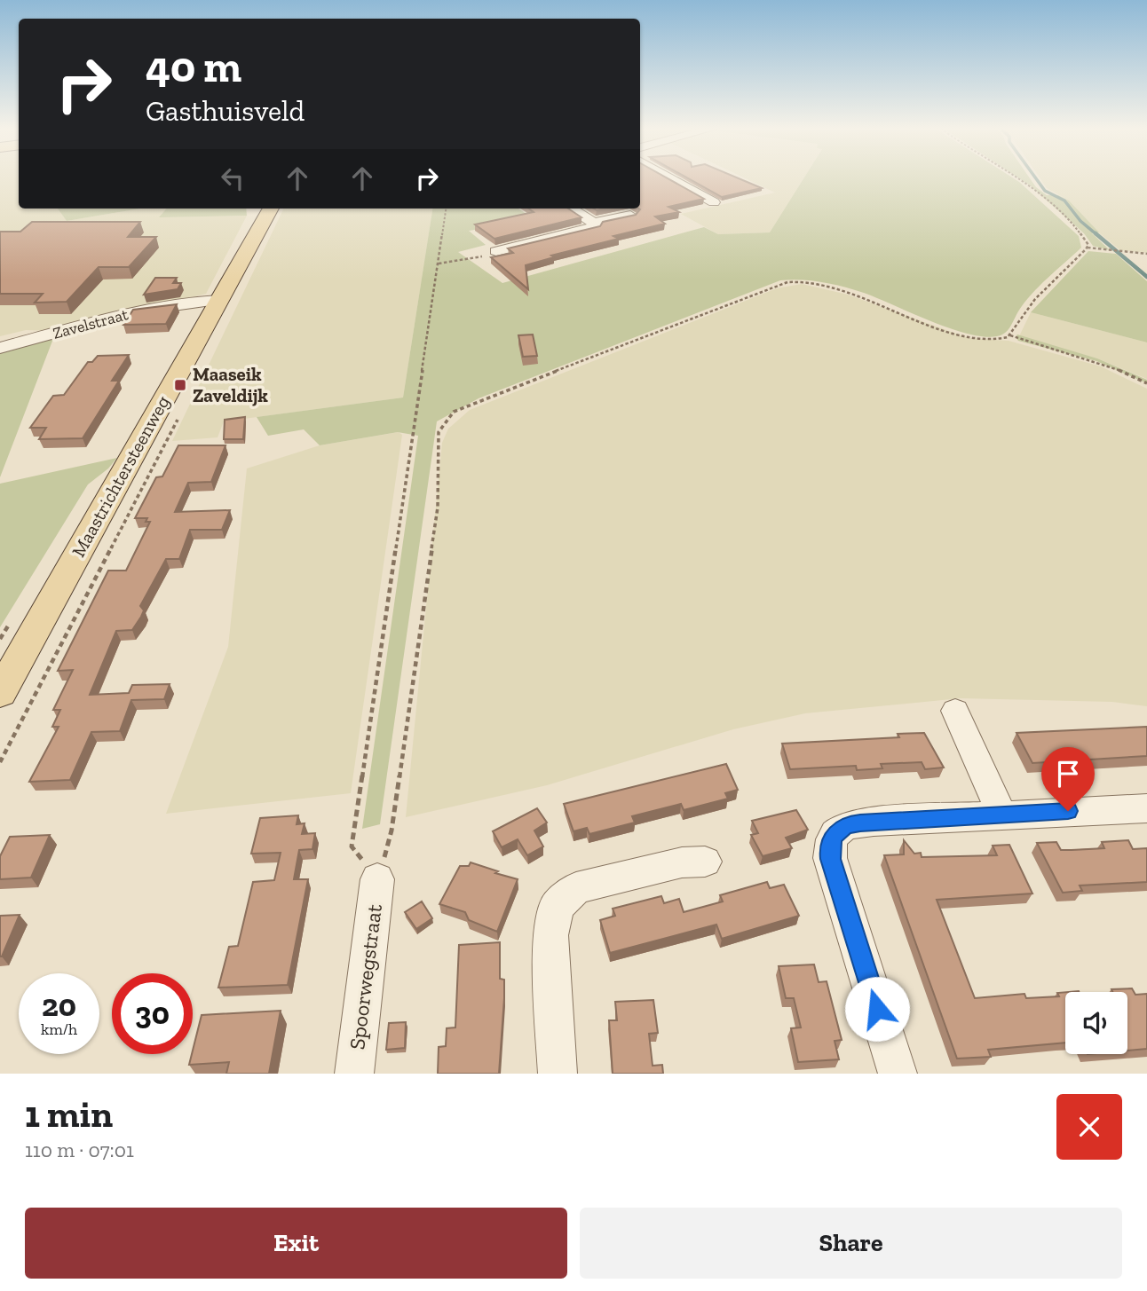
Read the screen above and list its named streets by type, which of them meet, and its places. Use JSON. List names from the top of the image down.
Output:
{
  "streets": {
    "main road": ["Maastrichtersteenweg"],
    "street": ["Zavelstraat", "Spoorwegstraat"]
  },
  "crossings": [
    ["Zavelstraat", "Maastrichtersteenweg"]
  ],
  "places": {
    "transit": ["Maaseik Zaveldijk"]
  },
  "page": {
    "turn": ["40 m", "Gasthuisveld"],
    "speed": "20 km/h",
    "limit": "30",
    "heading": ["1 min", "110 m · 07:01"],
    "buttons": ["Exit", "Share"]
  }
}
